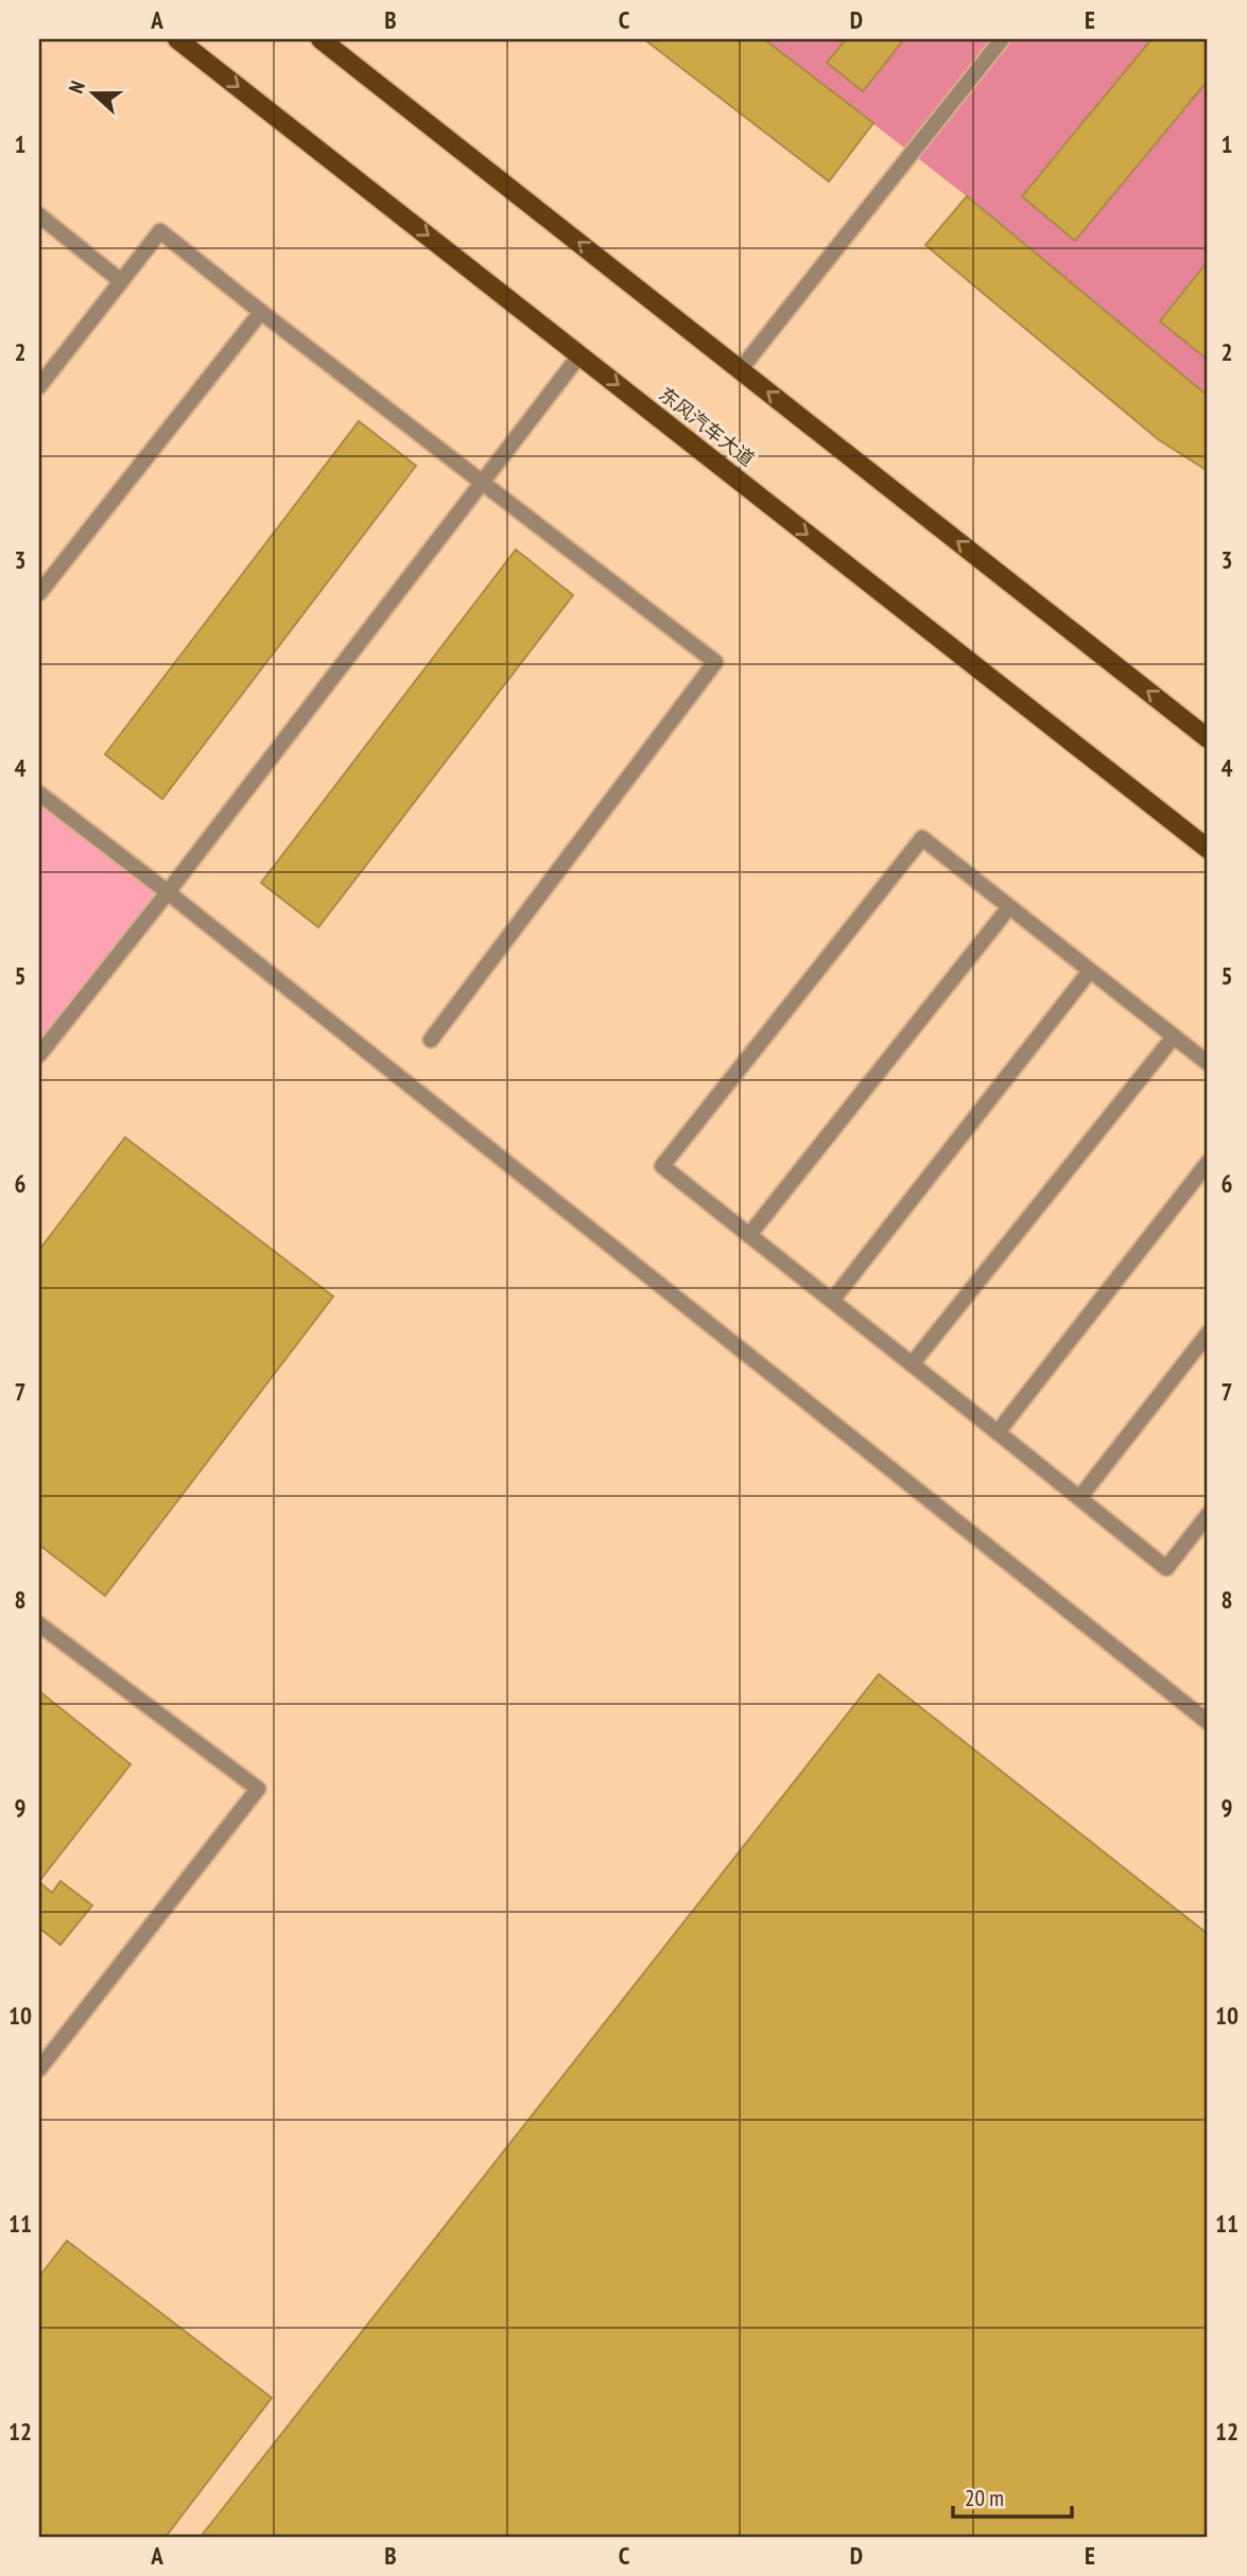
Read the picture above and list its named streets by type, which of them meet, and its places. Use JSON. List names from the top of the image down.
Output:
{
  "streets": {
    "main road": ["东风汽车大道"]
  },
  "scale_bar": "20 m",
  "north": "left",
  "grid": {
    "columns": [
      "A",
      "B",
      "C",
      "D",
      "E"
    ],
    "rows": [
      "1",
      "2",
      "3",
      "4",
      "5",
      "6",
      "7",
      "8",
      "9",
      "10",
      "11",
      "12"
    ]
  }
}
